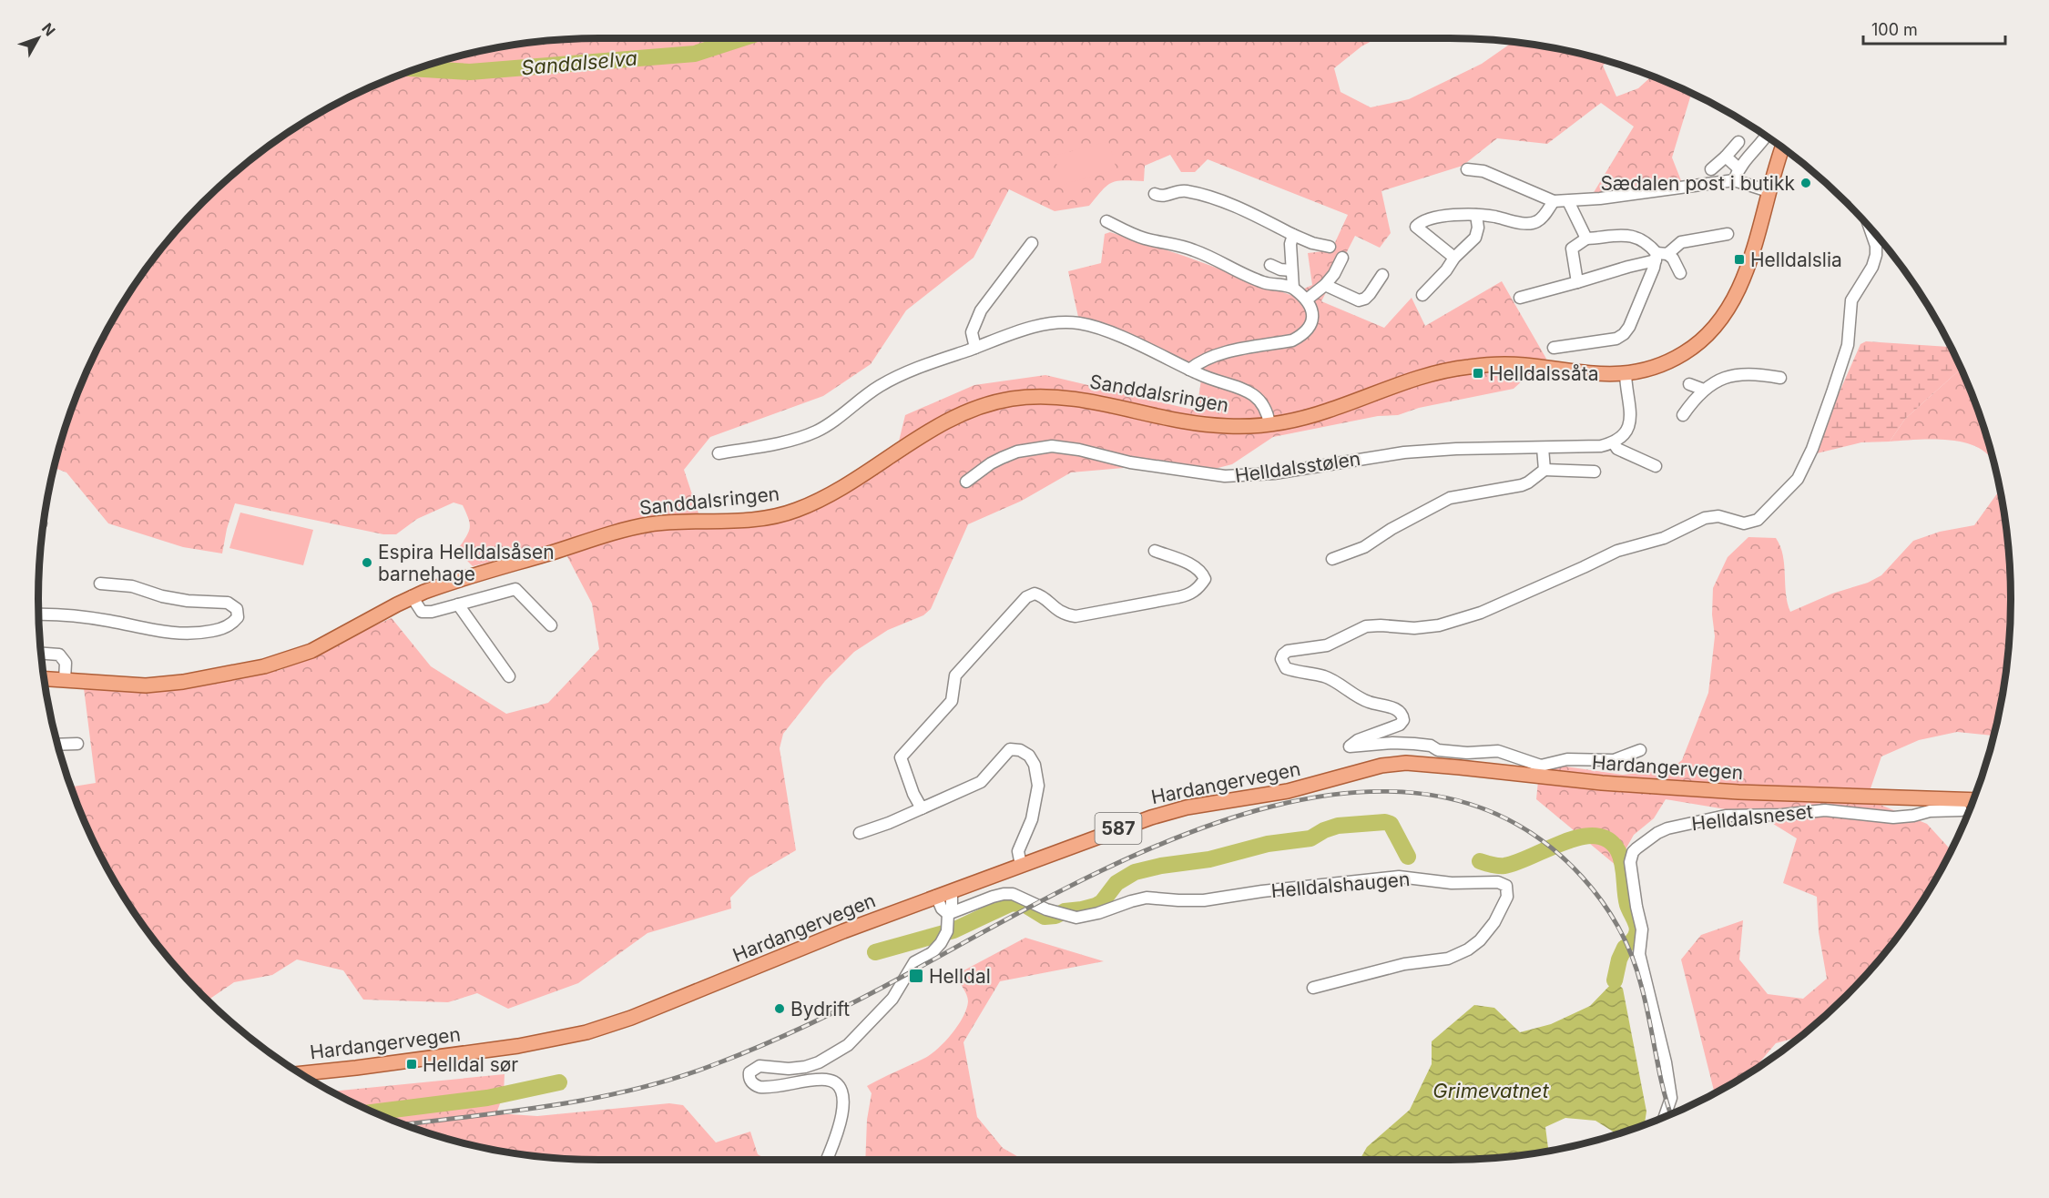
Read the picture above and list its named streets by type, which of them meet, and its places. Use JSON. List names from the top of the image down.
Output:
{
  "streets": {
    "main road": ["Sanddalsringen", "Hardangervegen", "587"],
    "street": ["Helldalsstølen", "Helldalsneset", "Helldalshaugen"]
  },
  "water": ["Sandalselva", "Grimevatnet"],
  "places": {
    "other": ["Sædalen post i butikk", "Espira Helldalsåsen barnehage", "Bydrift"],
    "transit": [
      "Helldalslia",
      "Helldalssåta",
      "Helldal",
      "Helldal sør"
    ]
  },
  "scale_bar": "100 m",
  "north": "top right"
}
